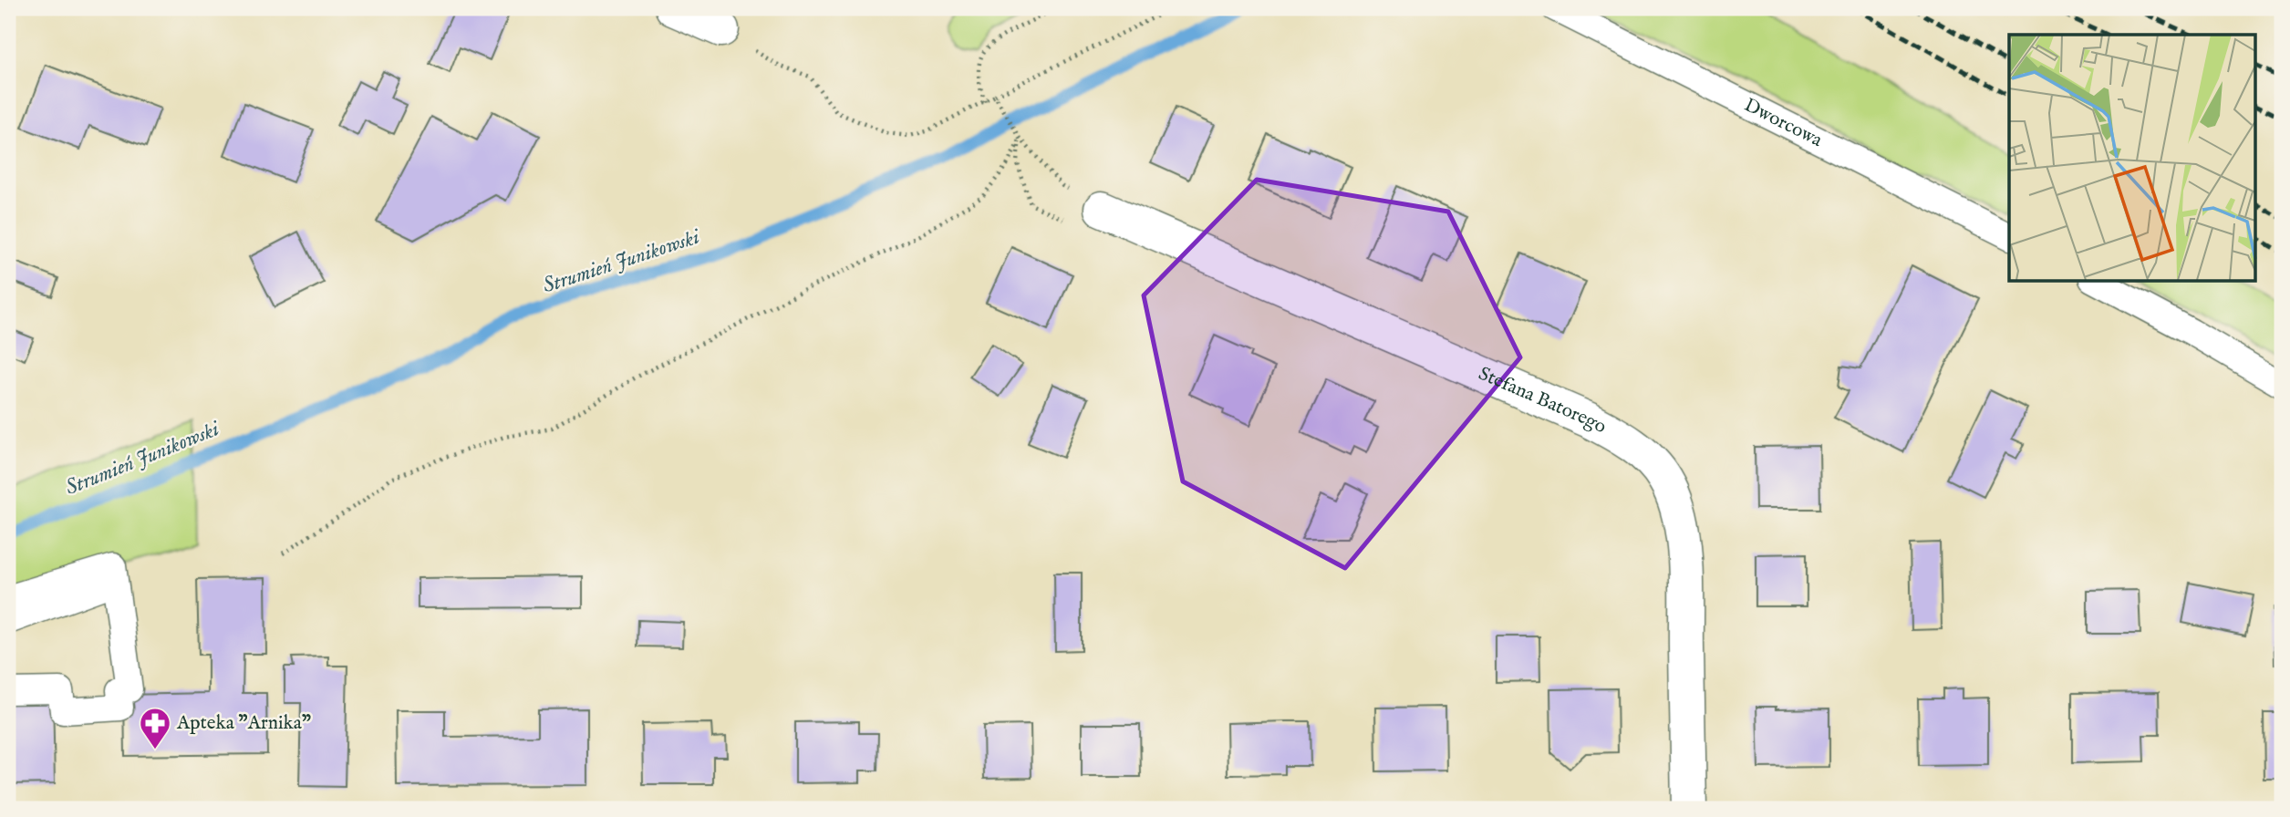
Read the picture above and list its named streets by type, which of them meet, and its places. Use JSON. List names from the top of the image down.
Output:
{
  "streets": {
    "street": ["Stefana Batorego"],
    "lane": ["Dworcowa"]
  },
  "water": ["Strumień Junikowski"],
  "places": {
    "pharmacy": ["Apteka \"Arnika\""]
  }
}
